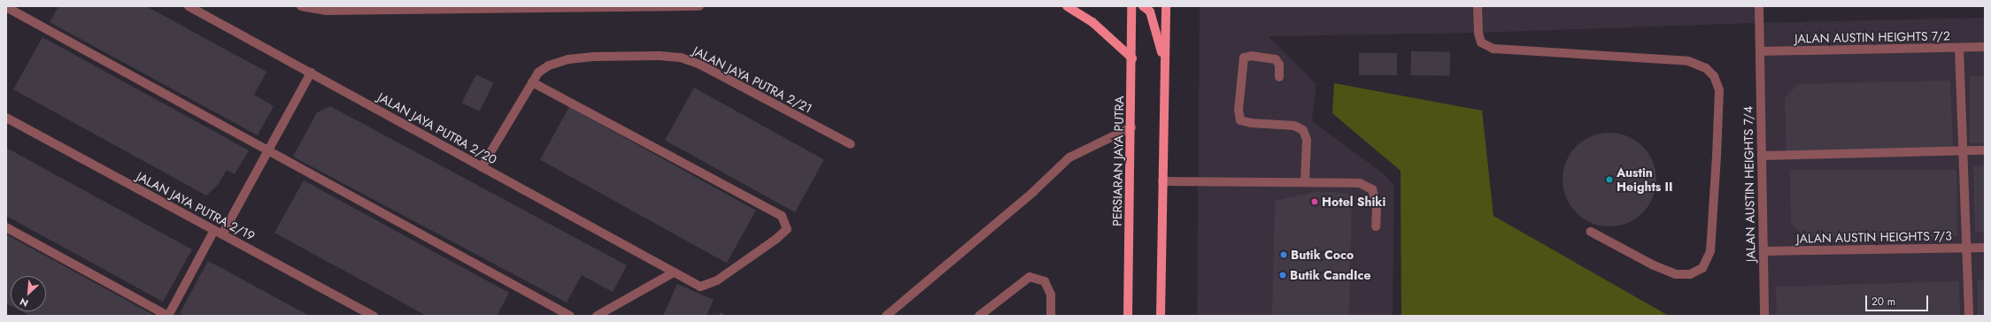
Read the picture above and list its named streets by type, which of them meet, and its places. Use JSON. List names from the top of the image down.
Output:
{
  "streets": {
    "main road": ["PERSIARAN JAYA PUTRA"],
    "street": [
      "JALAN AUSTIN HEIGHTS 7/2",
      "JALAN JAYA PUTRA 2/21",
      "JALAN JAYA PUTRA 2/20",
      "JALAN AUSTIN HEIGHTS 7/4",
      "JALAN JAYA PUTRA 2/19",
      "JALAN AUSTIN HEIGHTS 7/3"
    ]
  },
  "crossings": [
    ["JALAN AUSTIN HEIGHTS 7/2", "JALAN AUSTIN HEIGHTS 7/4"],
    ["JALAN JAYA PUTRA 2/21", "JALAN JAYA PUTRA 2/20"],
    ["JALAN AUSTIN HEIGHTS 7/4", "JALAN AUSTIN HEIGHTS 7/3"]
  ],
  "places": [
    "Austin Heights II",
    "Hotel Shiki",
    "Butik Coco",
    "Butik CandIce"
  ],
  "scale_bar": "20 m",
  "north": "bottom left"
}
